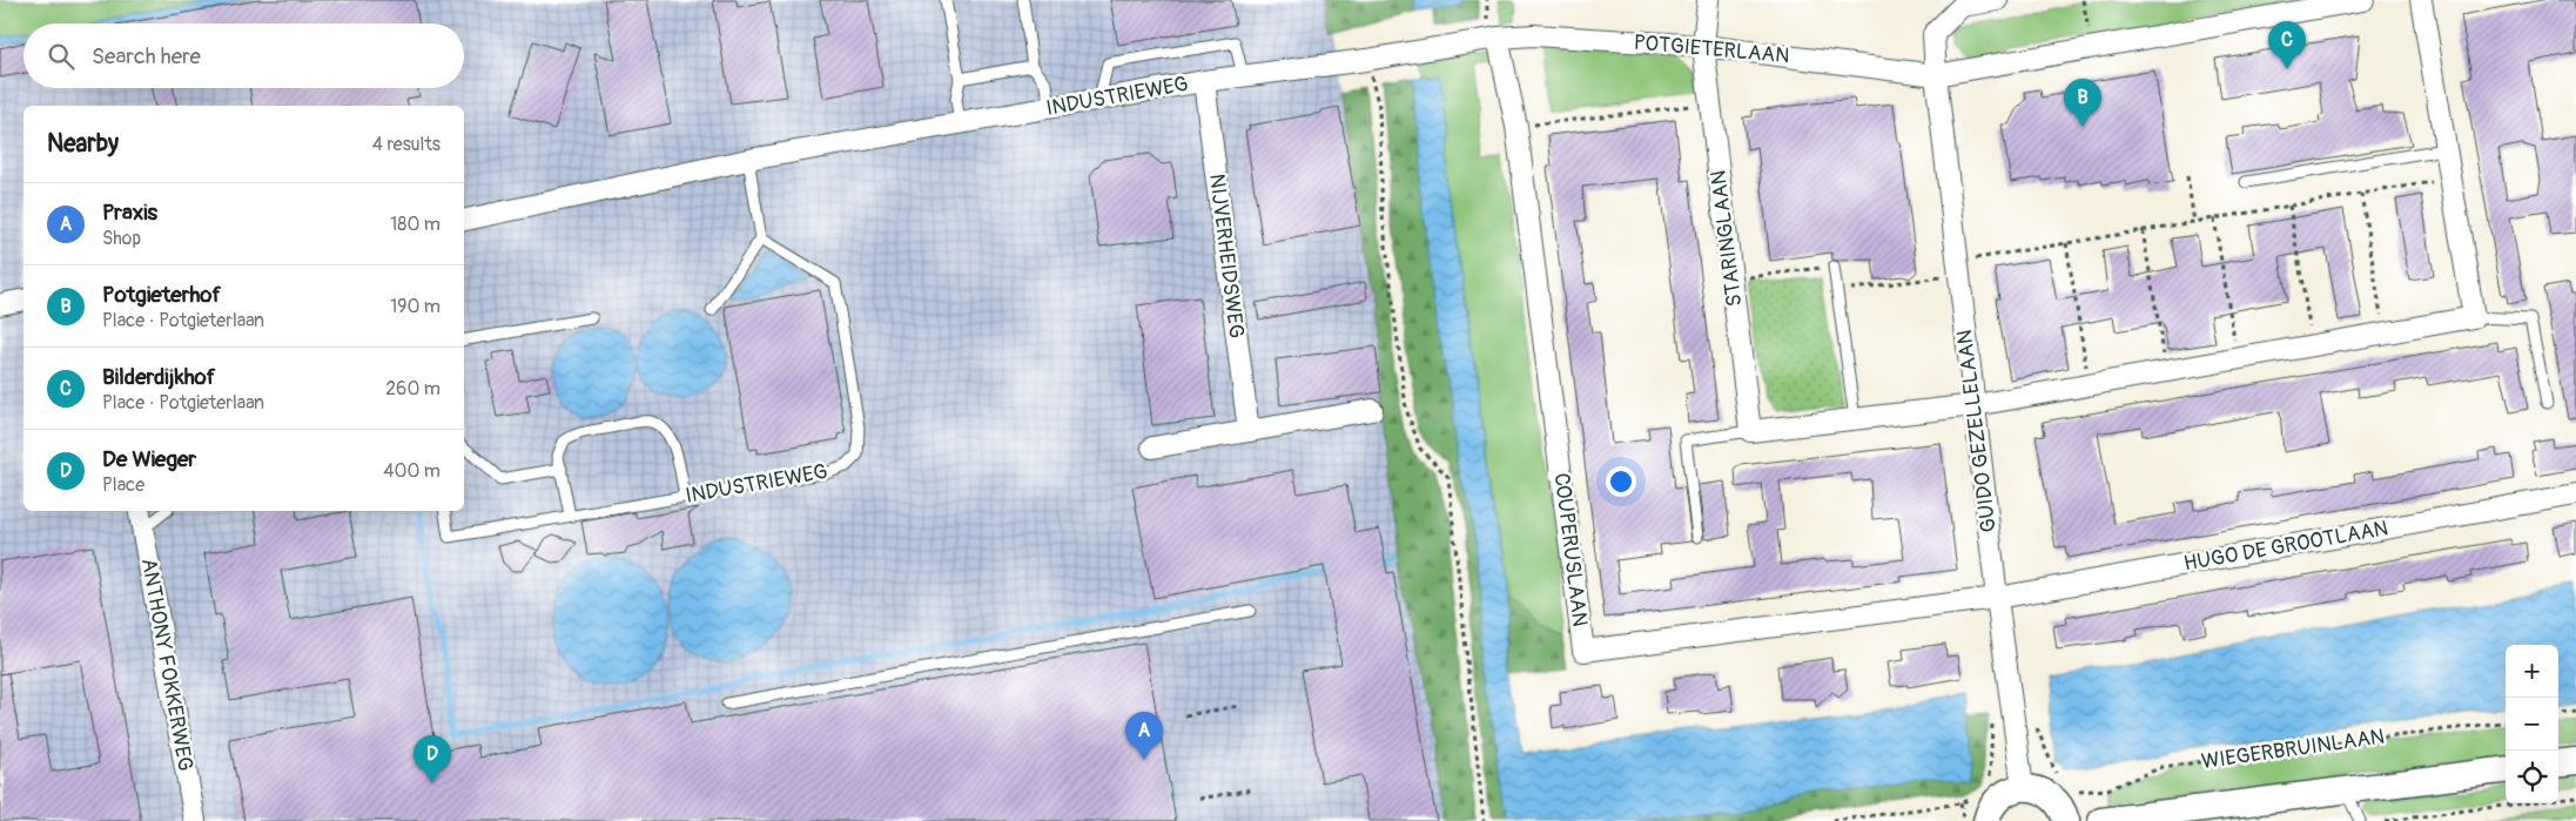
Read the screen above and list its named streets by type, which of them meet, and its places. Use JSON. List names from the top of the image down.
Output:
{
  "streets": {
    "street": [
      "POTGIETERLAAN",
      "INDUSTRIEWEG",
      "STARINGLAAN",
      "NIJVERHEIDSWEG",
      "GUIDO GEZELLELAAN",
      "HUGO DE GROOTLAAN",
      "COUPERUSLAAN",
      "ANTHONY FOKKERWEG"
    ],
    "path": ["WIEGERBRUINLAAN"]
  },
  "crossings": [
    ["POTGIETERLAAN", "INDUSTRIEWEG"],
    ["POTGIETERLAAN", "STARINGLAAN"],
    ["POTGIETERLAAN", "GUIDO GEZELLELAAN"],
    ["POTGIETERLAAN", "COUPERUSLAAN"],
    ["INDUSTRIEWEG", "NIJVERHEIDSWEG"],
    ["INDUSTRIEWEG", "COUPERUSLAAN"],
    ["GUIDO GEZELLELAAN", "HUGO DE GROOTLAAN"],
    ["GUIDO GEZELLELAAN", "COUPERUSLAAN"],
    ["HUGO DE GROOTLAAN", "COUPERUSLAAN"]
  ],
  "page": {
    "pins": [
      "C",
      "B",
      "A",
      "D"
    ],
    "search": "Search here",
    "heading": ["Nearby", "4 results"],
    "list": [
      {
        "mark": "A",
        "name": "Praxis",
        "note": "Shop",
        "value": "180 m"
      },
      {
        "mark": "B",
        "name": "Potgieterhof",
        "note": "Place · Potgieterlaan",
        "value": "190 m"
      },
      {
        "mark": "C",
        "name": "Bilderdijkhof",
        "note": "Place · Potgieterlaan",
        "value": "260 m"
      },
      {
        "mark": "D",
        "name": "De Wieger",
        "note": "Place",
        "value": "400 m"
      }
    ],
    "map_buttons": ["+", "−"]
  }
}
